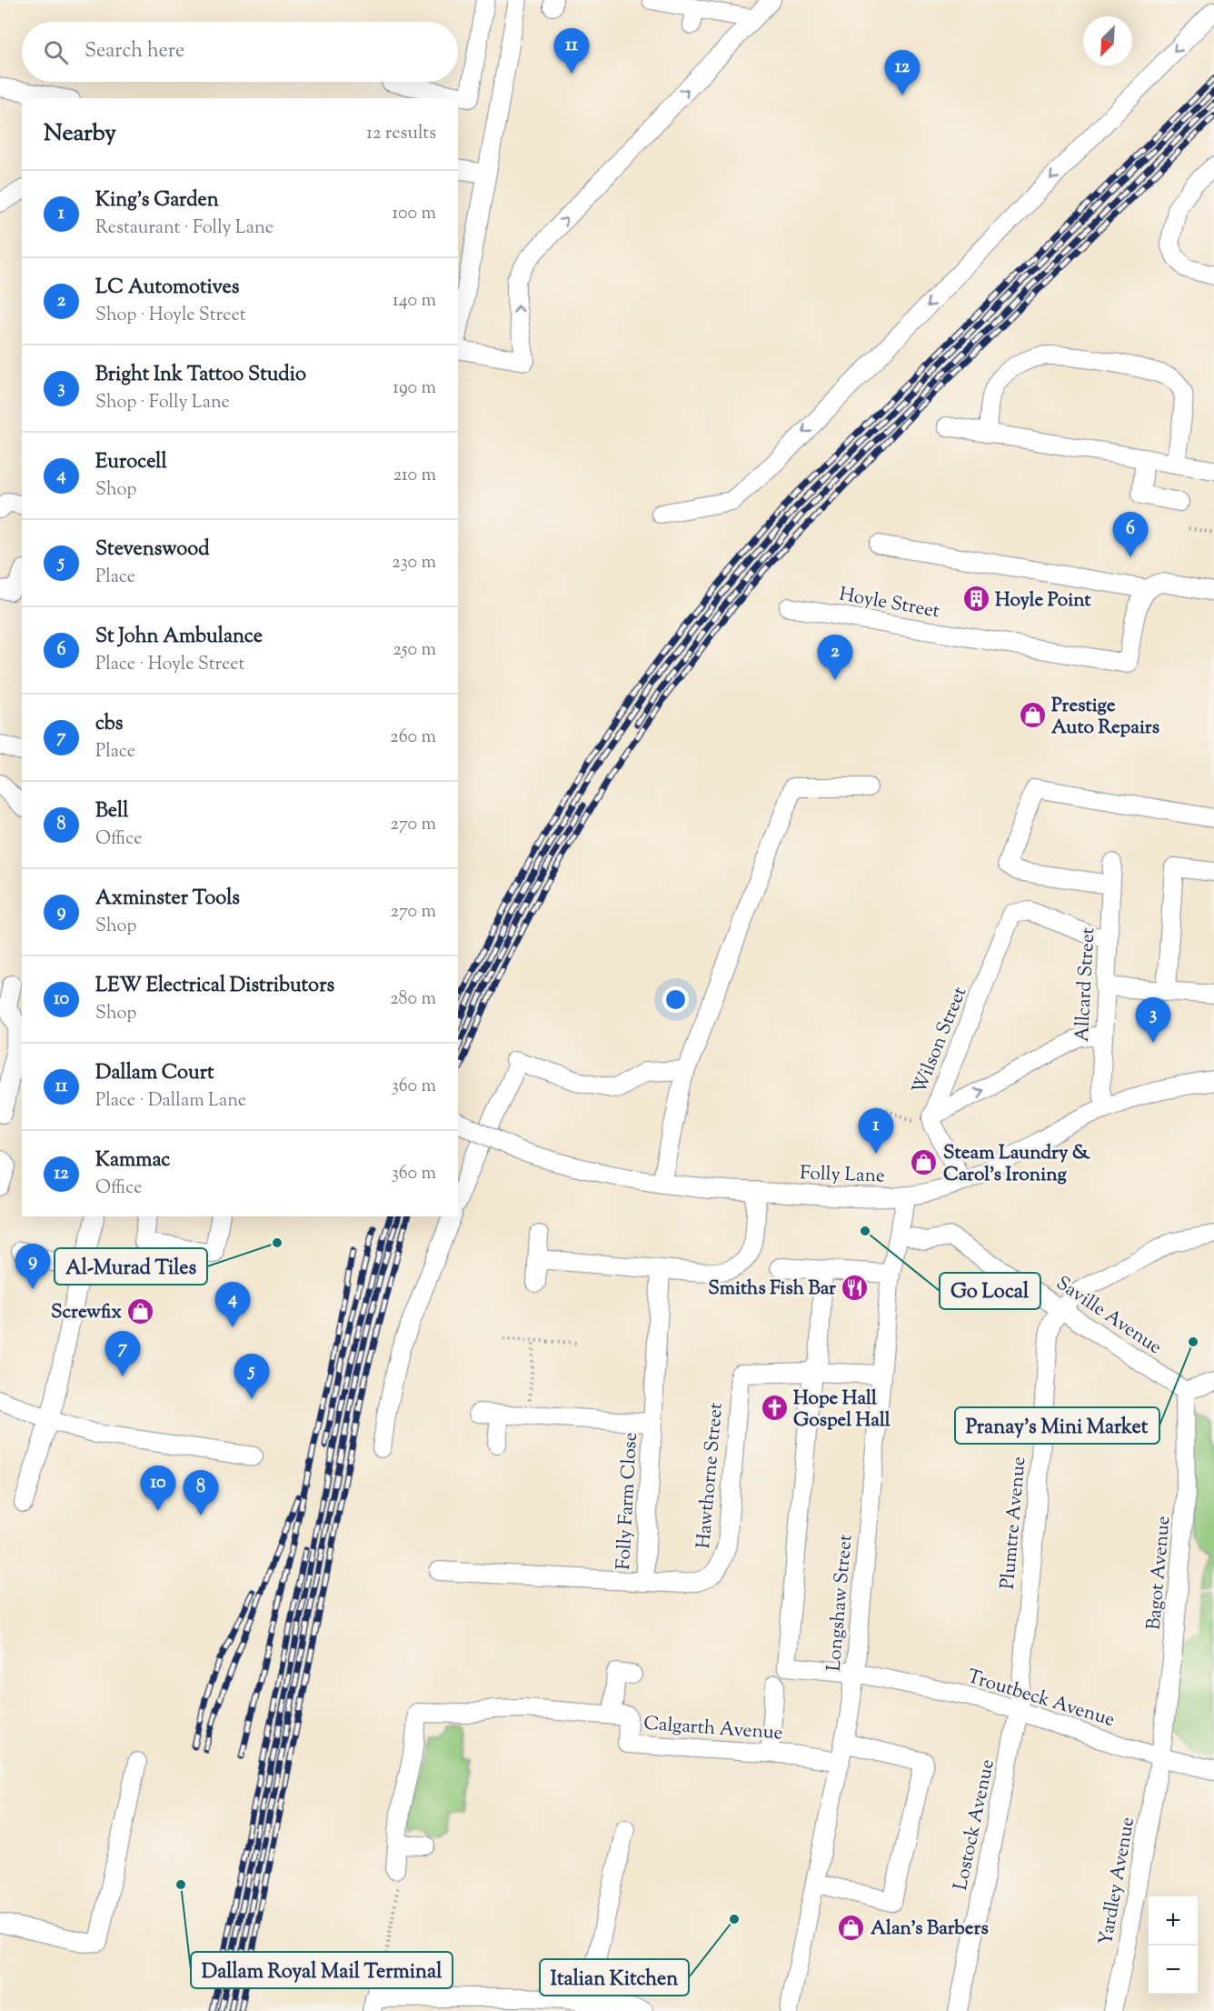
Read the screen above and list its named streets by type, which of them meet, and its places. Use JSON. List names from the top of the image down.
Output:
{
  "streets": {
    "street": [
      "Hoyle Street",
      "Allcard Street",
      "Wilson Street",
      "Folly Lane",
      "Saville Avenue",
      "Hawthorne Street",
      "Folly Farm Close",
      "Plumtre Avenue",
      "Bagot Avenue",
      "Longshaw Street",
      "Troutbeck Avenue",
      "Calgarth Avenue",
      "Lostock Avenue",
      "Yardley Avenue"
    ]
  },
  "crossings": [
    ["Allcard Street", "Wilson Street"],
    ["Allcard Street", "Folly Lane"],
    ["Wilson Street", "Folly Lane"],
    ["Folly Lane", "Longshaw Street"],
    ["Saville Avenue", "Plumtre Avenue"],
    ["Saville Avenue", "Bagot Avenue"],
    ["Hawthorne Street", "Folly Farm Close"],
    ["Hawthorne Street", "Longshaw Street"],
    ["Hawthorne Street", "Troutbeck Avenue"],
    ["Plumtre Avenue", "Troutbeck Avenue"],
    ["Plumtre Avenue", "Lostock Avenue"],
    ["Bagot Avenue", "Troutbeck Avenue"],
    ["Bagot Avenue", "Yardley Avenue"],
    ["Longshaw Street", "Troutbeck Avenue"],
    ["Longshaw Street", "Calgarth Avenue"],
    ["Troutbeck Avenue", "Lostock Avenue"],
    ["Troutbeck Avenue", "Yardley Avenue"]
  ],
  "places": {
    "building": ["Hoyle Point"],
    "shop": [
      "Prestige Auto Repairs",
      "Steam Laundry & Carol's Ironing",
      "Screwfix",
      "Alan's Barbers"
    ],
    "other": [
      "Go Local",
      "Al-Murad Tiles",
      "Pranay's Mini Market",
      "Dallam Royal Mail Terminal",
      "Italian Kitchen"
    ],
    "restaurant": ["Smiths Fish Bar"],
    "church": ["Hope Hall Gospel Hall"]
  },
  "north": "bottom left",
  "page": {
    "search": "Search here",
    "pins": [
      "11",
      "12",
      "6",
      "2",
      "3",
      "1",
      "9",
      "4",
      "7",
      "5",
      "10",
      "8"
    ],
    "heading": ["Nearby", "12 results"],
    "list": [
      {
        "mark": "1",
        "name": "King's Garden",
        "note": "Restaurant · Folly Lane",
        "value": "100 m"
      },
      {
        "mark": "2",
        "name": "LC Automotives",
        "note": "Shop · Hoyle Street",
        "value": "140 m"
      },
      {
        "mark": "3",
        "name": "Bright Ink Tattoo Studio",
        "note": "Shop · Folly Lane",
        "value": "190 m"
      },
      {
        "mark": "4",
        "name": "Eurocell",
        "note": "Shop",
        "value": "210 m"
      },
      {
        "mark": "5",
        "name": "Stevenswood",
        "note": "Place",
        "value": "230 m"
      },
      {
        "mark": "6",
        "name": "St John Ambulance",
        "note": "Place · Hoyle Street",
        "value": "250 m"
      },
      {
        "mark": "7",
        "name": "cbs",
        "note": "Place",
        "value": "260 m"
      },
      {
        "mark": "8",
        "name": "Bell",
        "note": "Office",
        "value": "270 m"
      },
      {
        "mark": "9",
        "name": "Axminster Tools",
        "note": "Shop",
        "value": "270 m"
      },
      {
        "mark": "10",
        "name": "LEW Electrical Distributors",
        "note": "Shop",
        "value": "280 m"
      },
      {
        "mark": "11",
        "name": "Dallam Court",
        "note": "Place · Dallam Lane",
        "value": "360 m"
      },
      {
        "mark": "12",
        "name": "Kammac",
        "note": "Office",
        "value": "360 m"
      }
    ],
    "map_buttons": ["+", "−"]
  }
}
